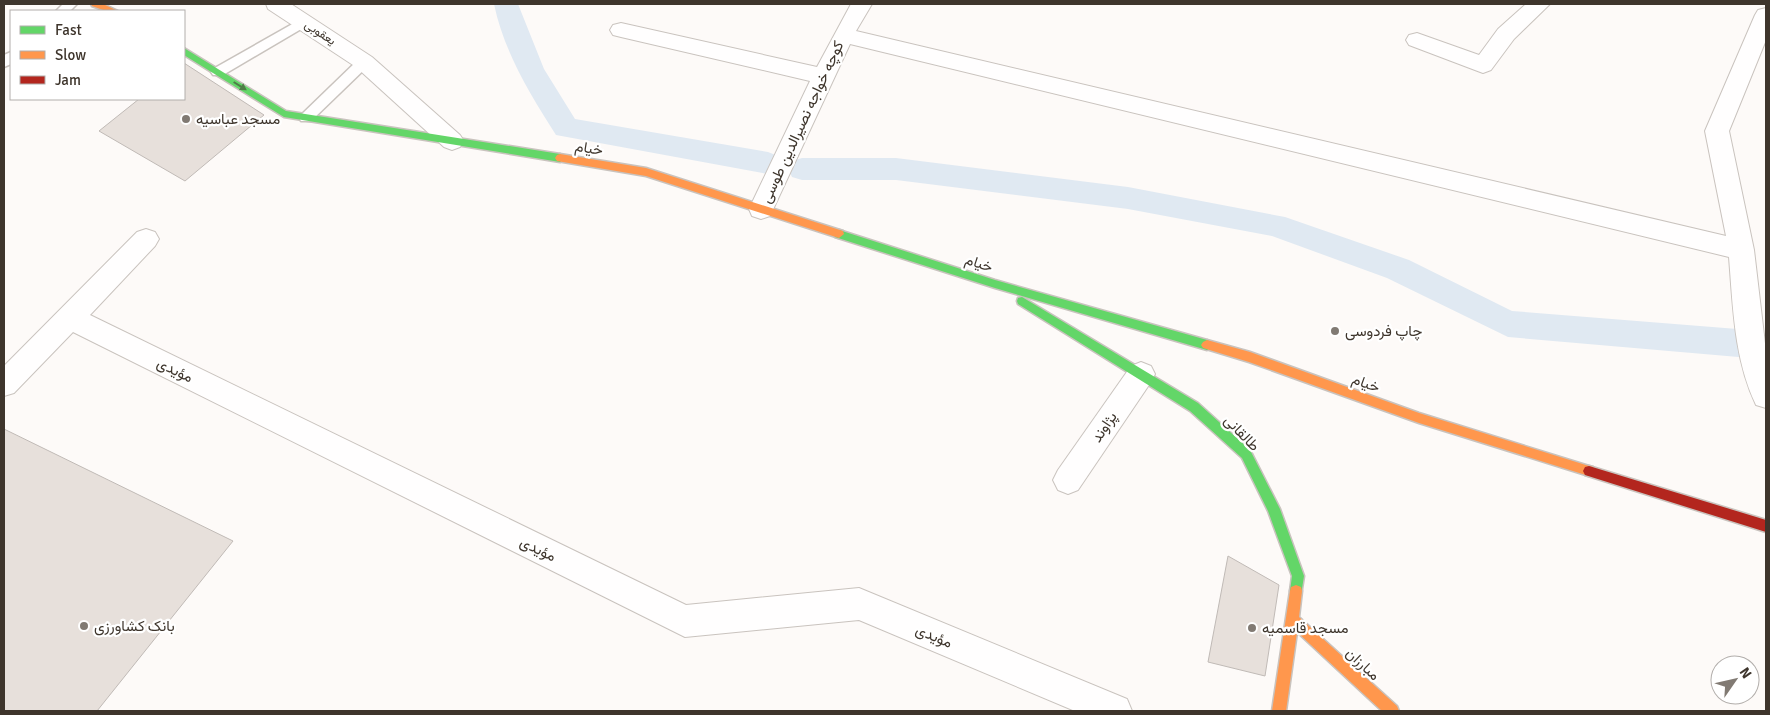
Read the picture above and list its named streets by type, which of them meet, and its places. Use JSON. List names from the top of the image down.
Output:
{
  "streets": {
    "street": [
      "یعقوبی",
      "کوچه خواجه نصیرالدین طوسی",
      "خیام",
      "مؤیدی",
      "پژاوند",
      "طالقانی",
      "مبارزان"
    ]
  },
  "crossings": [
    ["یعقوبی", "خیام"],
    ["کوچه خواجه نصیرالدین طوسی", "خیام"],
    ["خیام", "طالقانی"],
    ["پژاوند", "طالقانی"],
    ["طالقانی", "مبارزان"]
  ],
  "places": [
    "مسجد عباسیه",
    "چاپ فردوسی",
    "بانک کشاورزی",
    "مسجد قاسمیه"
  ],
  "legend": ["Fast", "Slow", "Jam"],
  "north": "top right"
}
